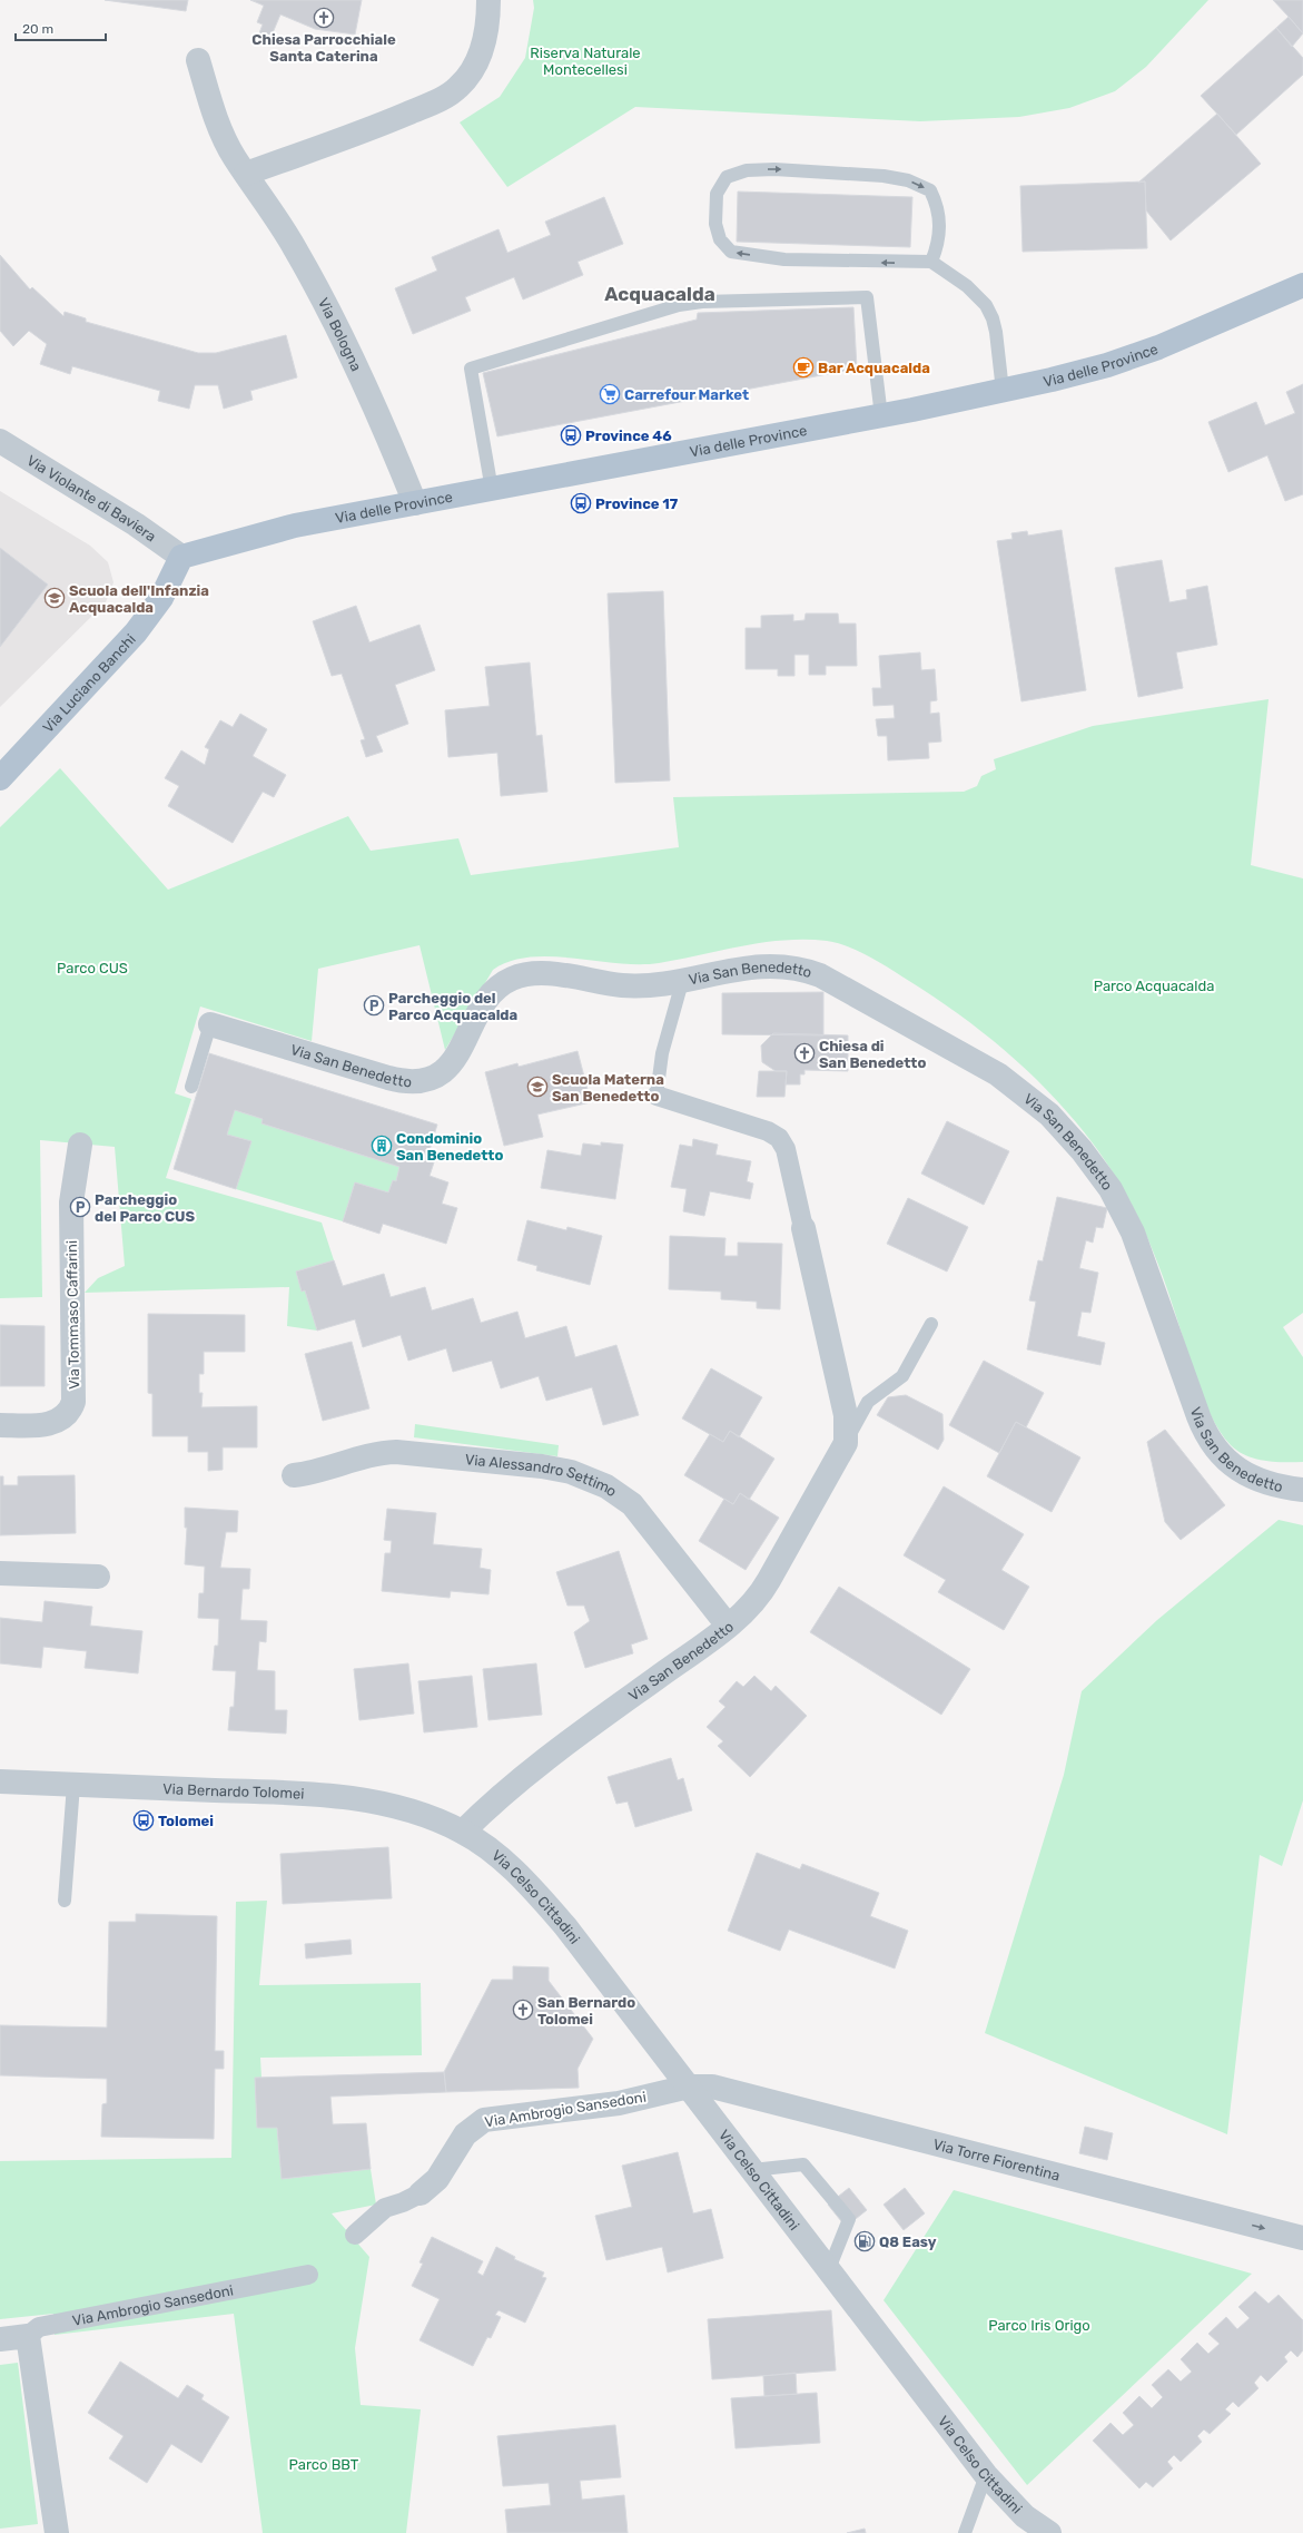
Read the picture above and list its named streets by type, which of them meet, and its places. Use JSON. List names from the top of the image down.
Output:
{
  "streets": {
    "main road": ["Via delle Province", "Via Luciano Banchi"],
    "street": [
      "Via Bologna",
      "Via Violante di Baviera",
      "Via San Benedetto",
      "Via Tommaso Caffarini",
      "Via Alessandro Settimo",
      "Via Bernardo Tolomei",
      "Via Celso Cittadini",
      "Via Ambrogio Sansedoni",
      "Via Torre Fiorentina"
    ]
  },
  "crossings": [
    ["Via Bologna", "Via delle Province"],
    ["Via delle Province", "Via Violante di Baviera"],
    ["Via delle Province", "Via Luciano Banchi"],
    ["Via Violante di Baviera", "Via Luciano Banchi"],
    ["Via San Benedetto", "Via Alessandro Settimo"],
    ["Via San Benedetto", "Via Bernardo Tolomei"],
    ["Via San Benedetto", "Via Celso Cittadini"],
    ["Via Bernardo Tolomei", "Via Celso Cittadini"],
    ["Via Celso Cittadini", "Via Ambrogio Sansedoni"],
    ["Via Celso Cittadini", "Via Torre Fiorentina"],
    ["Via Ambrogio Sansedoni", "Via Torre Fiorentina"]
  ],
  "one_way": ["Via Torre Fiorentina"],
  "districts": ["Acquacalda"],
  "parks": [
    "Riserva Naturale Montecellesi",
    "Parco CUS",
    "Parco Acquacalda",
    "Parco Iris Origo",
    "Parco BBT"
  ],
  "places": {
    "church": ["Chiesa Parrocchiale Santa Caterina", "Chiesa di San Benedetto", "San Bernardo Tolomei"],
    "cafe": ["Bar Acquacalda"],
    "supermarket": ["Carrefour Market"],
    "bus stop": ["Province 46", "Province 17", "Tolomei"],
    "school or university": ["Scuola dell'Infanzia Acquacalda", "Scuola Materna San Benedetto"],
    "parking": ["Parcheggio del Parco Acquacalda", "Parcheggio del Parco CUS"],
    "building": ["Condominio San Benedetto"],
    "fuel station": ["Q8 Easy"]
  },
  "scale_bar": "20 m"
}
